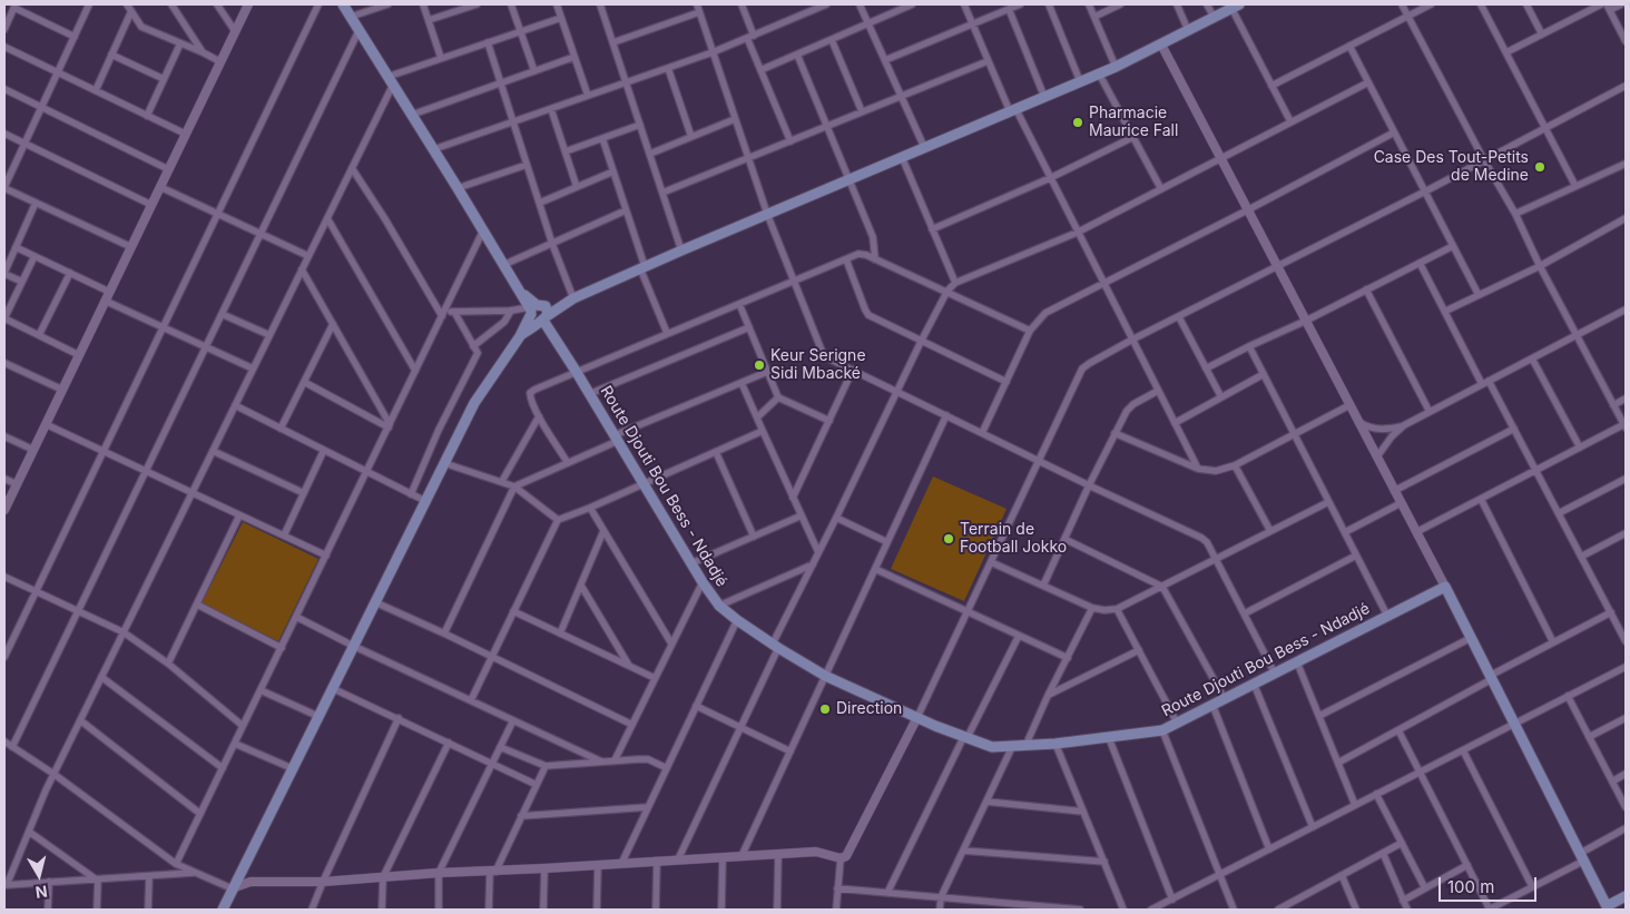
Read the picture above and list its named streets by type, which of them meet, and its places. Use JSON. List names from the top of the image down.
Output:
{
  "streets": {
    "main road": ["Route Djouti Bou Bess - Ndadjé"]
  },
  "places": [
    "Pharmacie Maurice Fall",
    "Case Des Tout-Petits de Medine",
    "Keur Serigne Sidi Mbacké",
    "Terrain de Football Jokko",
    "Direction"
  ],
  "scale_bar": "100 m",
  "north": "bottom"
}
